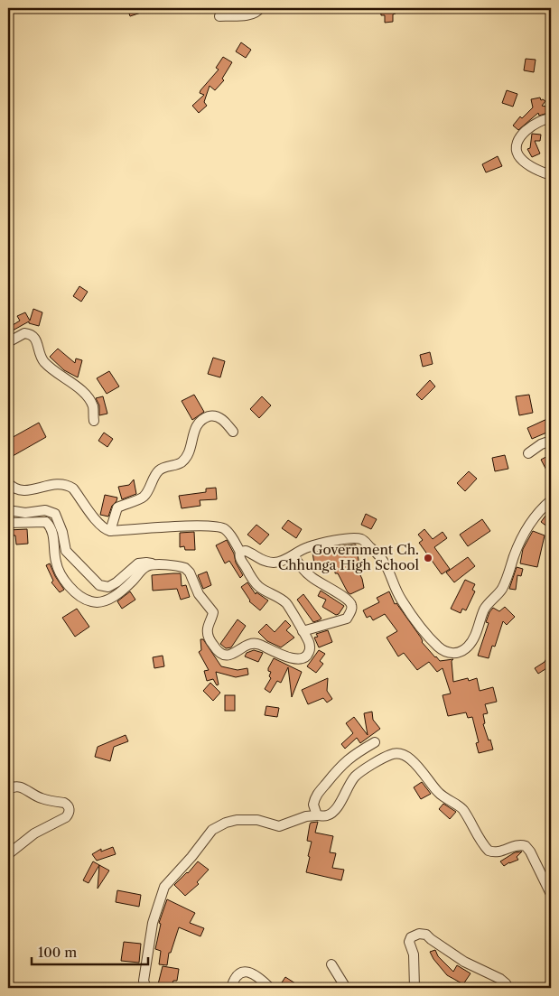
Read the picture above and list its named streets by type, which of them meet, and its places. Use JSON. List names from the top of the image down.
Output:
{
  "places": ["Government Ch. Chhunga High School"],
  "scale_bar": "100 m"
}
